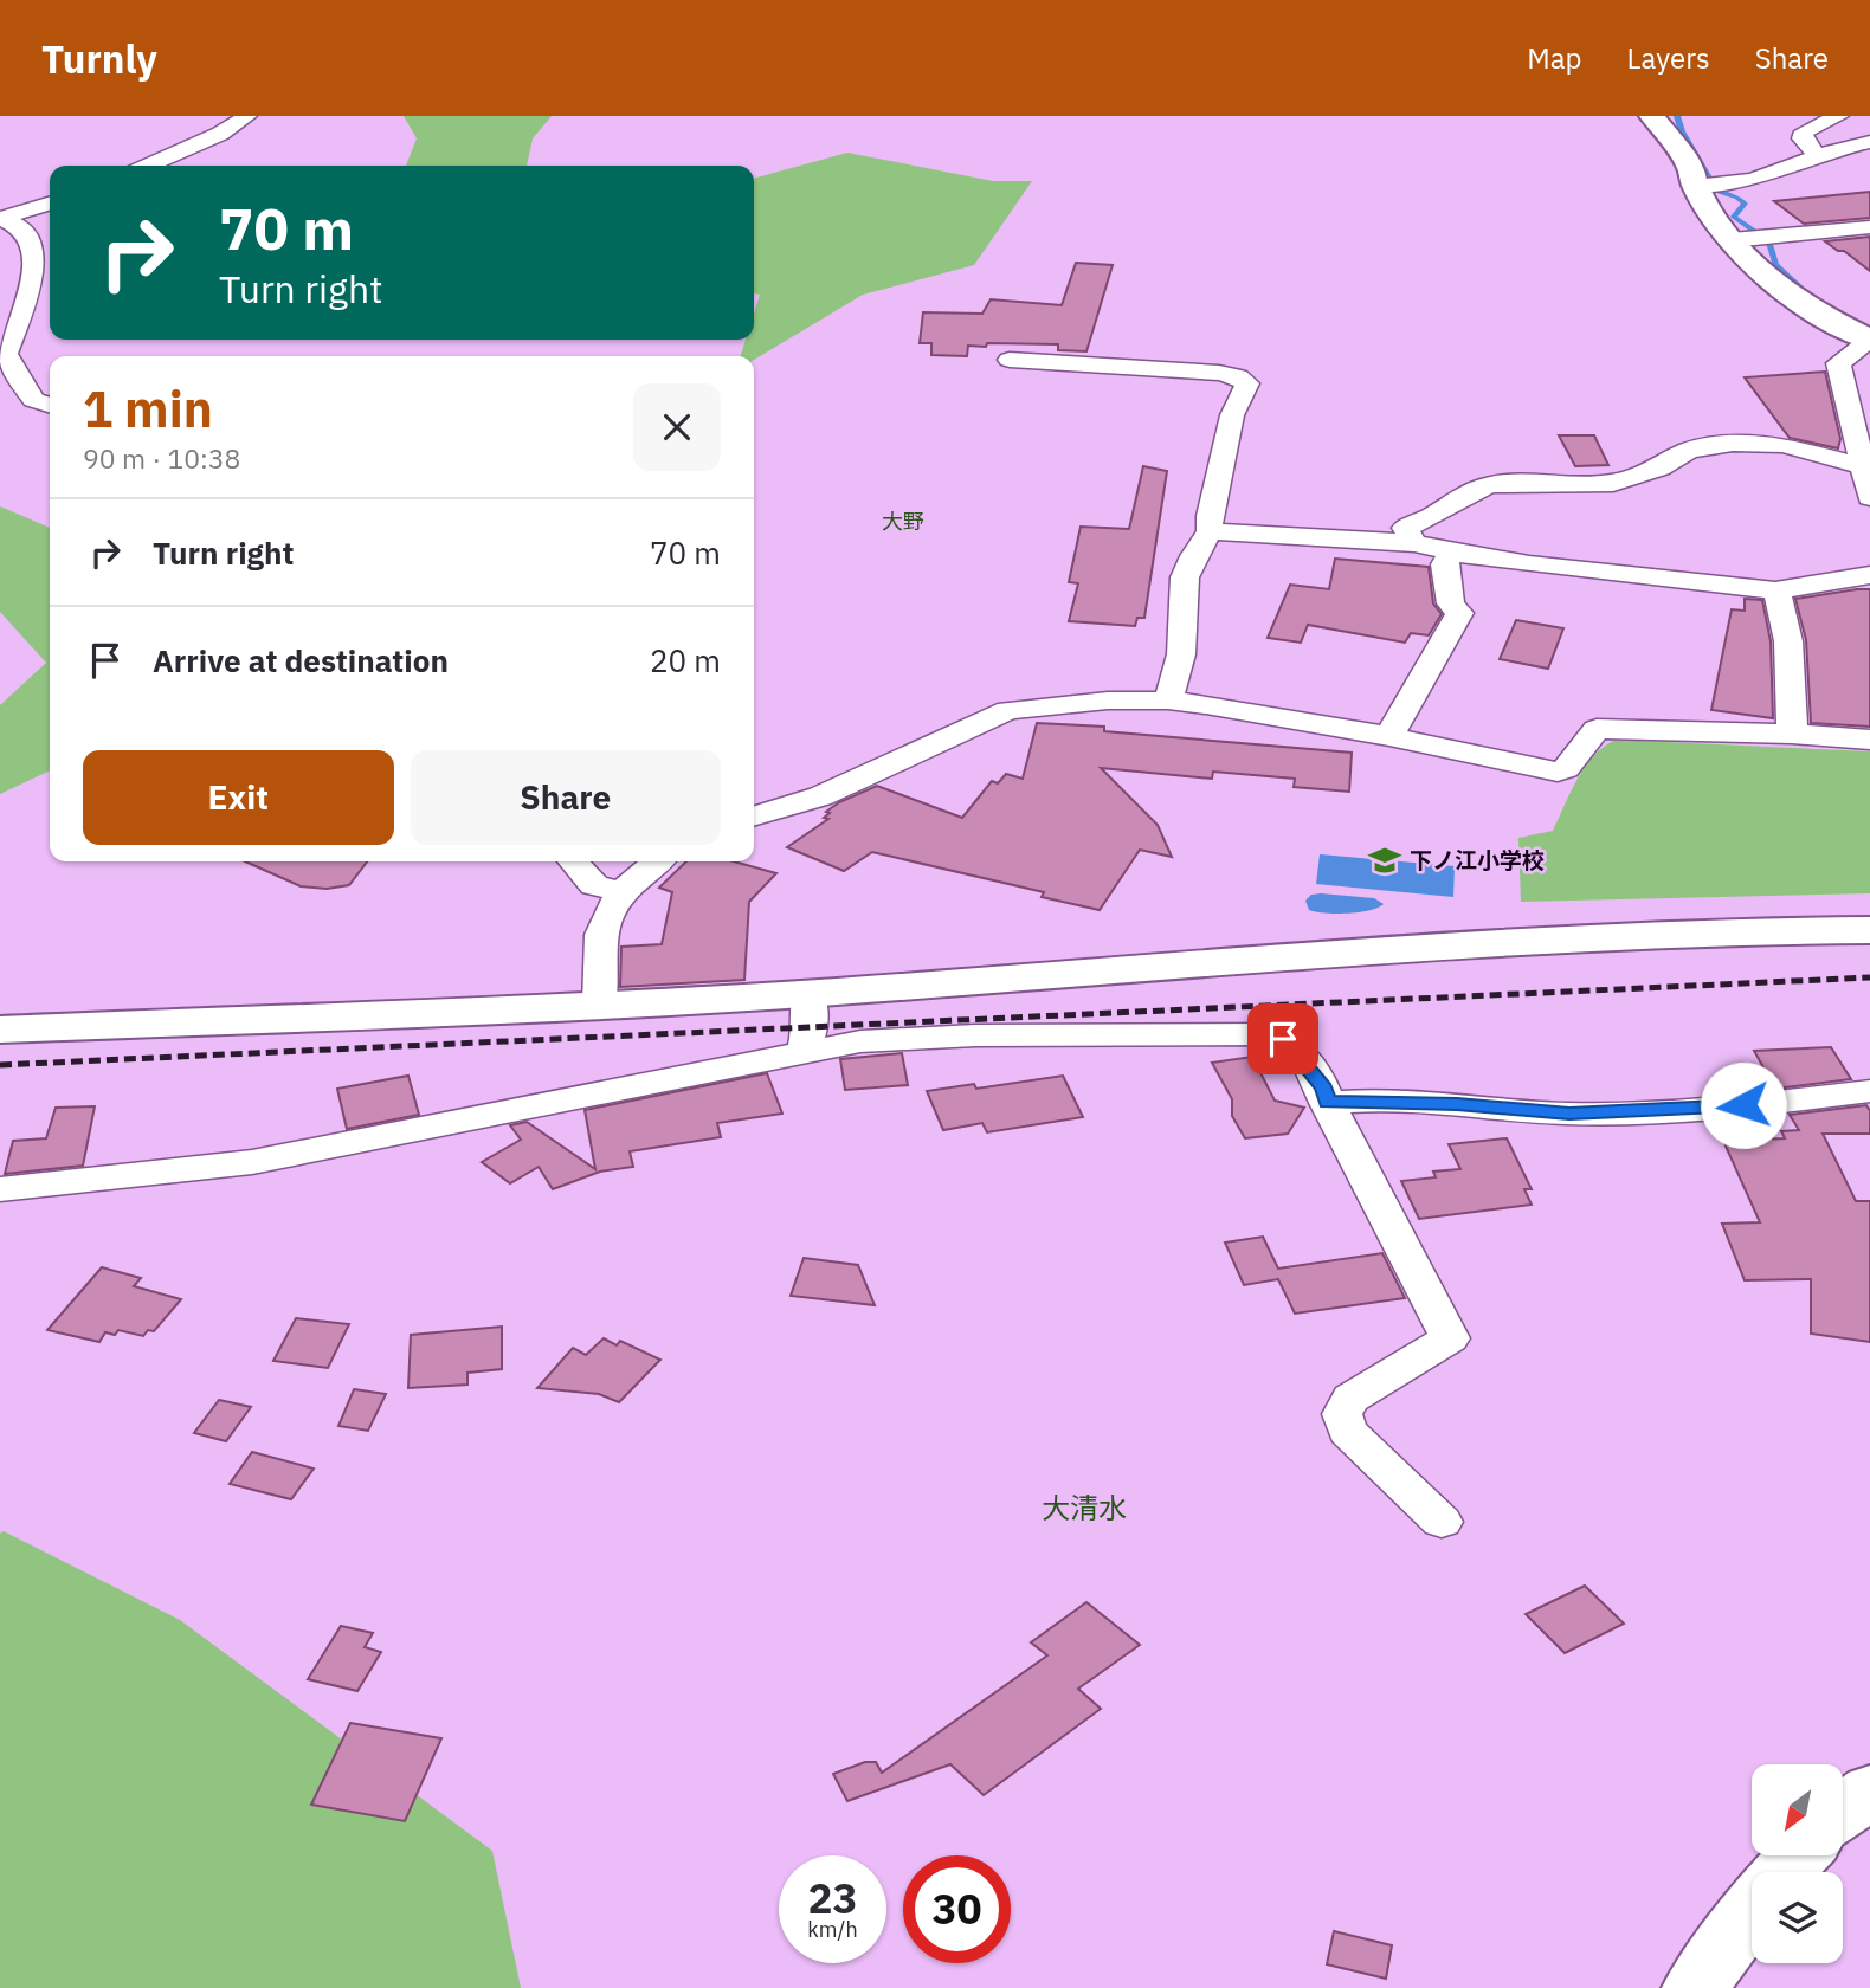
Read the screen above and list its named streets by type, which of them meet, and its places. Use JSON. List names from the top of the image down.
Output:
{
  "districts": ["大野", "大清水"],
  "places": {
    "school or university": ["下ノ江小学校"]
  },
  "north": "bottom left",
  "page": {
    "header": "Turnly",
    "nav": ["Map", "Layers", "Share"],
    "turn": ["70 m", "Turn right"],
    "heading": ["1 min", "90 m · 10:38"],
    "list": [
      {
        "name": "Turn right",
        "value": "70 m"
      },
      {
        "name": "Arrive at destination",
        "value": "20 m"
      }
    ],
    "buttons": ["Exit", "Share"],
    "speed": "23 km/h",
    "limit": "30"
  }
}
